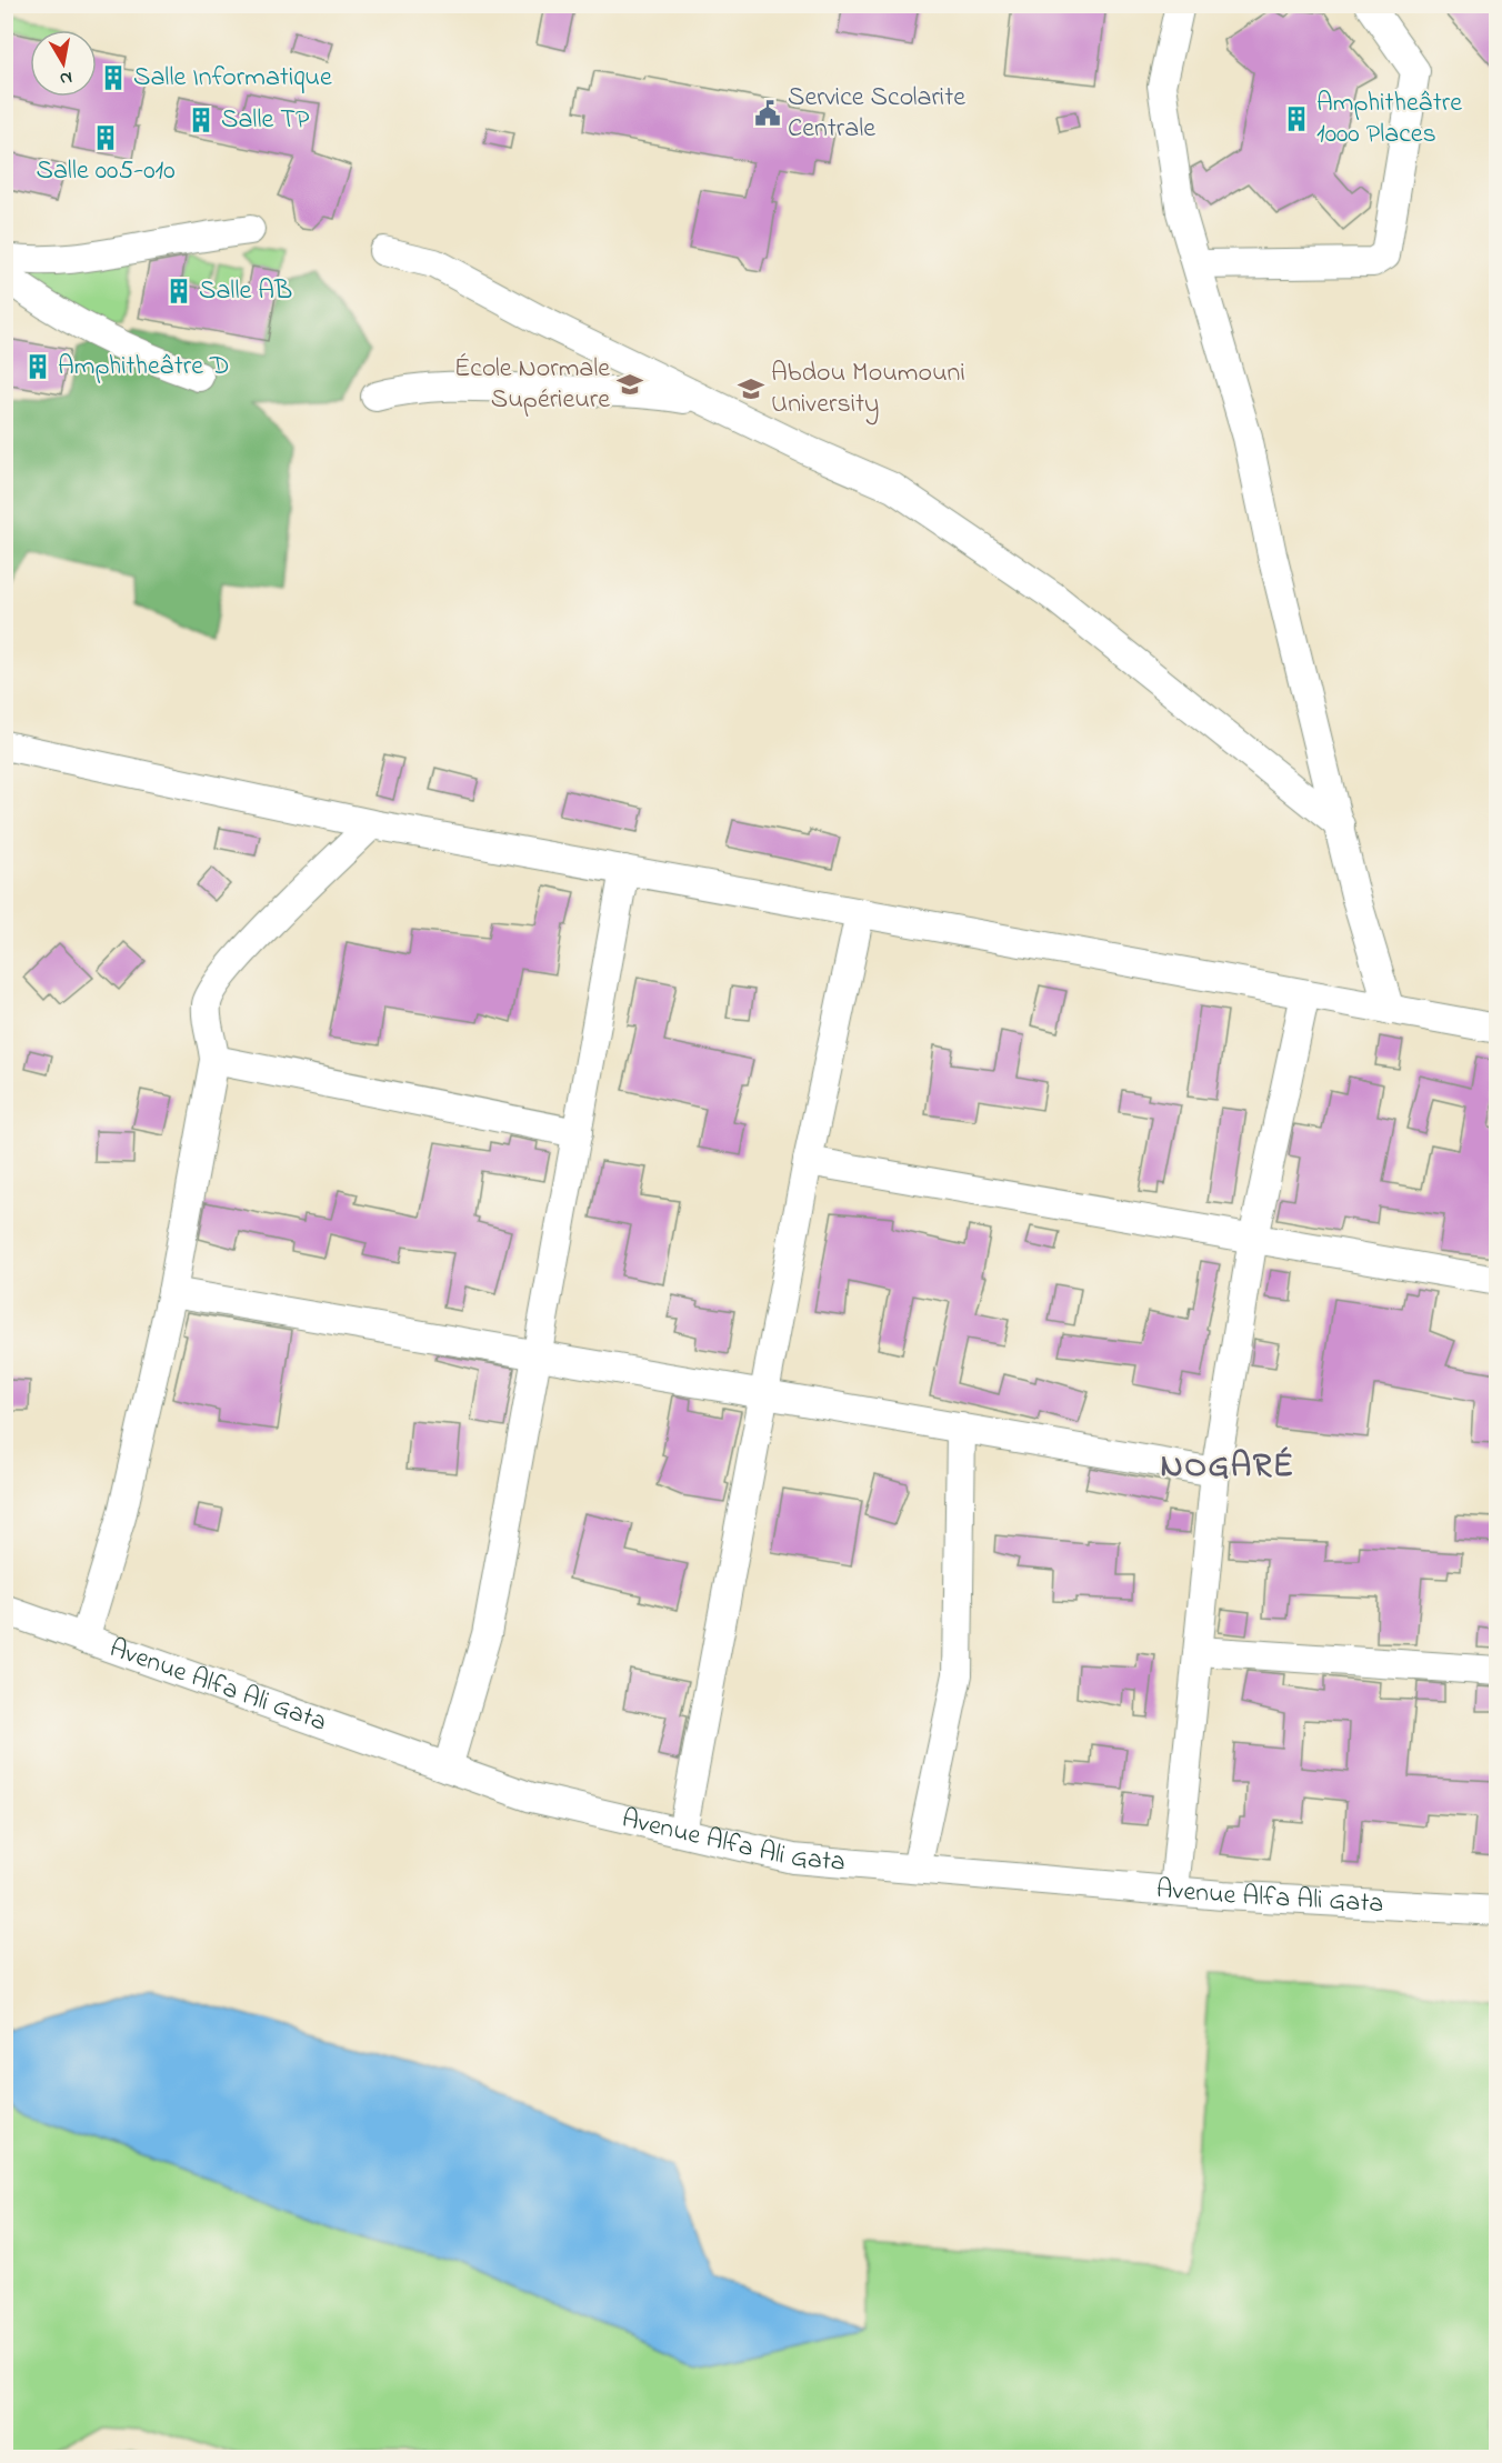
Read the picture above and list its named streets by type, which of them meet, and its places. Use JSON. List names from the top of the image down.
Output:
{
  "streets": {
    "street": ["Avenue Alfa Ali Gata"]
  },
  "districts": ["NOGARÉ"],
  "places": {
    "building": [
      "Salle Informatique",
      "Amphitheâtre 1000 Places",
      "Salle TP",
      "Salle 005-010",
      "Salle AB",
      "Amphitheâtre D"
    ],
    "public building": ["Service Scolarite Centrale"],
    "school or university": ["École Normale Supérieure", "Abdou Moumouni University"]
  },
  "north": "bottom"
}
